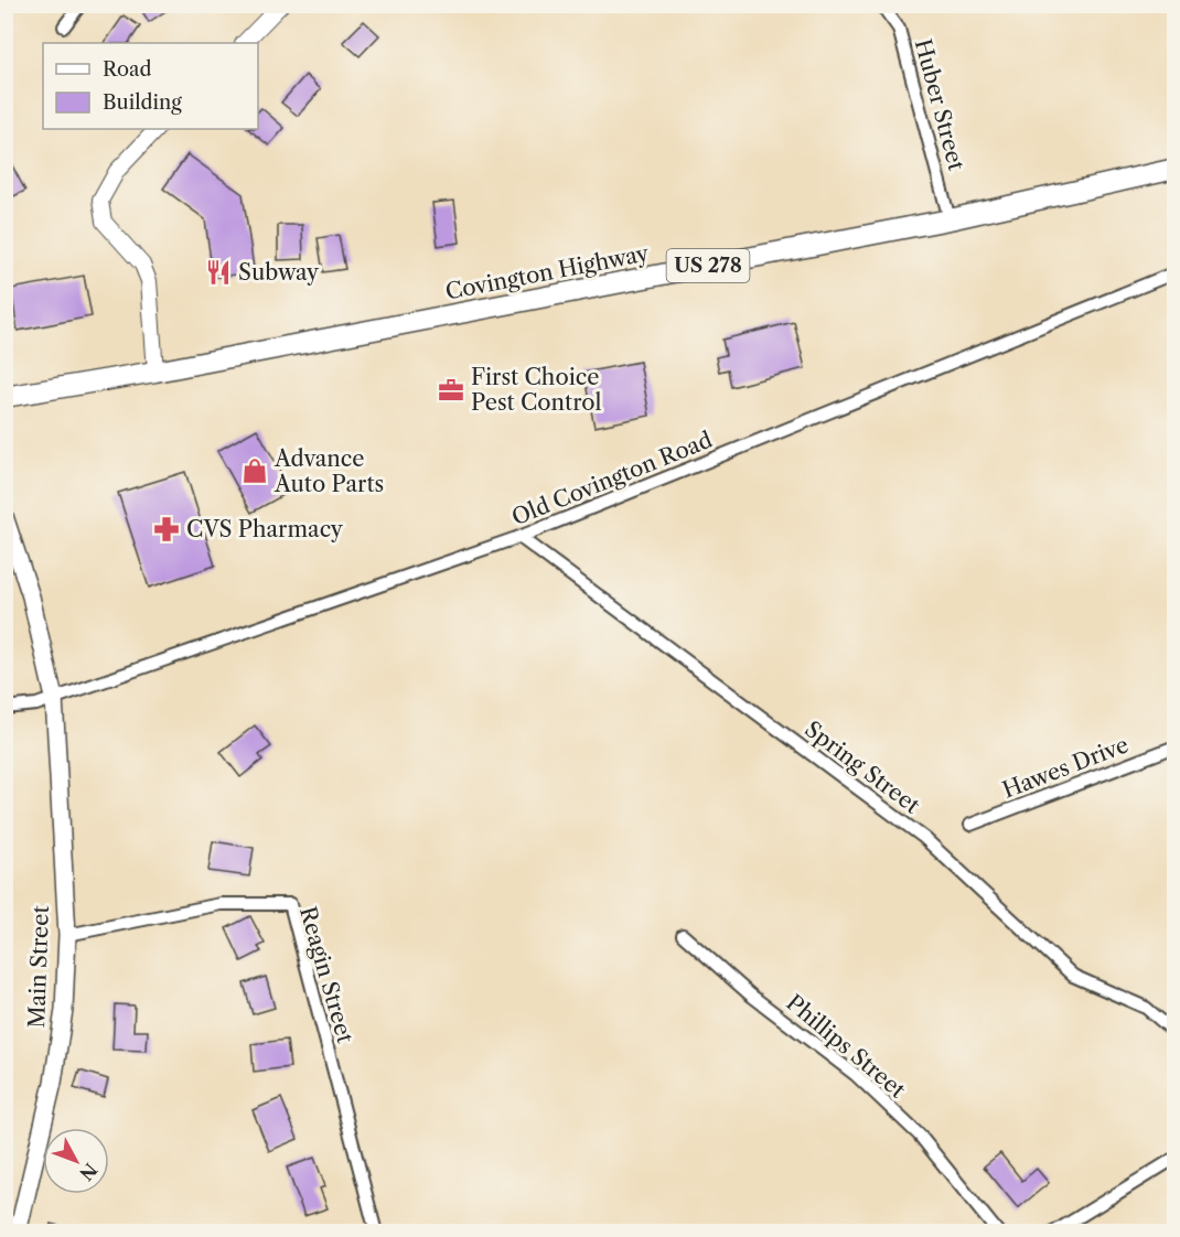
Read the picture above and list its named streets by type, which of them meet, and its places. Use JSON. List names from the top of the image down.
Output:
{
  "streets": {
    "main road": ["US 278", "Covington Highway", "Main Street"],
    "street": [
      "Huber Street",
      "Old Covington Road",
      "Spring Street",
      "Hawes Drive",
      "Reagin Street",
      "Phillips Street"
    ]
  },
  "crossings": [
    ["Huber Street", "Covington Highway"],
    ["Old Covington Road", "Spring Street"],
    ["Old Covington Road", "Main Street"],
    ["Main Street", "Reagin Street"]
  ],
  "places": {
    "restaurant": ["Subway"],
    "office": ["First Choice Pest Control"],
    "shop": ["Advance Auto Parts"],
    "pharmacy": ["CVS Pharmacy"]
  },
  "legend": ["Road", "Building"],
  "north": "bottom right"
}
